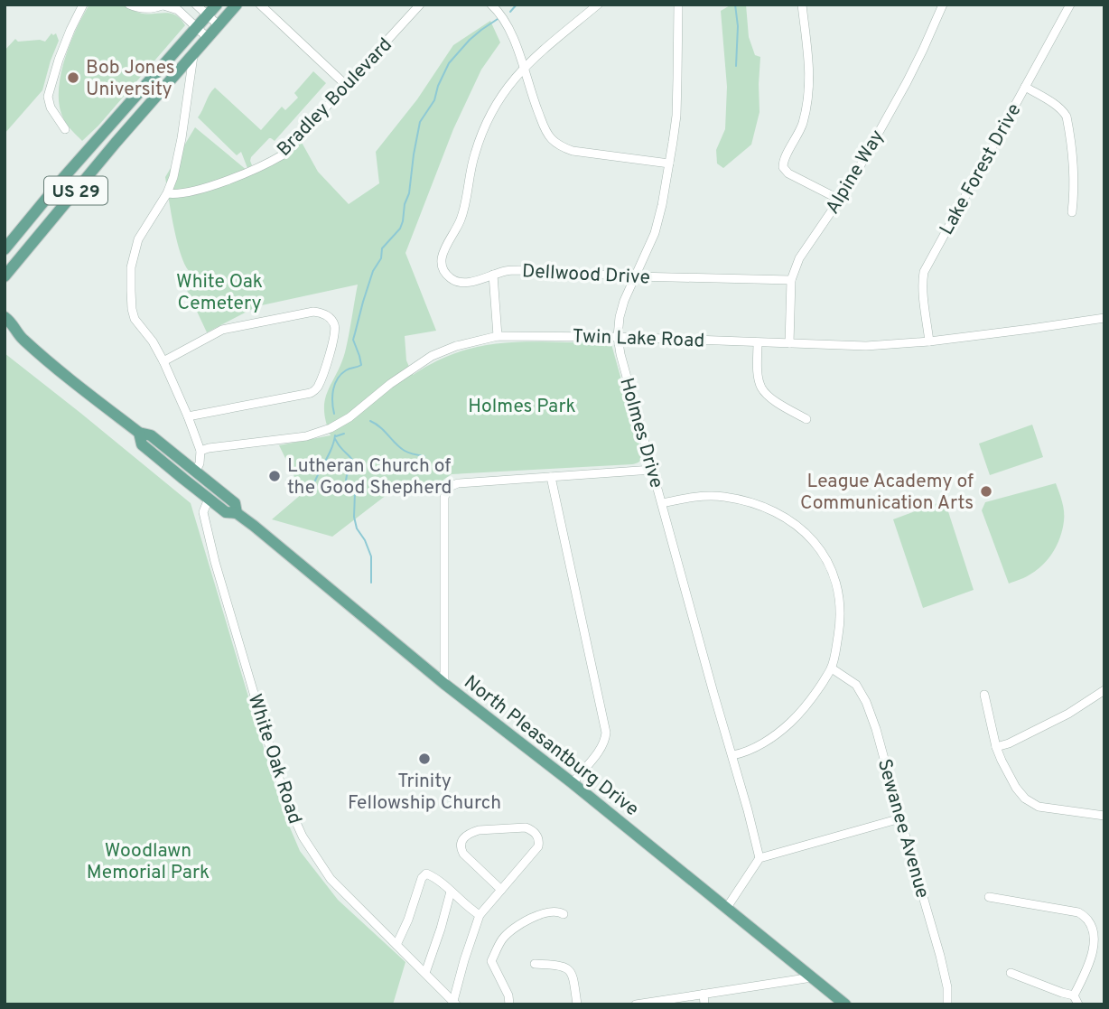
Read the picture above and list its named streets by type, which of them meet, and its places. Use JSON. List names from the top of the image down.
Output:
{
  "streets": {
    "main road": ["US 29", "North Pleasantburg Drive"],
    "street": [
      "Bradley Boulevard",
      "Lake Forest Drive",
      "Alpine Way",
      "Dellwood Drive",
      "Twin Lake Road",
      "Holmes Drive",
      "White Oak Road",
      "Sewanee Avenue"
    ]
  },
  "crossings": [
    ["Lake Forest Drive", "Twin Lake Road"],
    ["Alpine Way", "Dellwood Drive"],
    ["Alpine Way", "Twin Lake Road"],
    ["Dellwood Drive", "Holmes Drive"],
    ["Twin Lake Road", "Holmes Drive"],
    ["North Pleasantburg Drive", "White Oak Road"]
  ],
  "parks": ["White Oak Cemetery", "Holmes Park", "Woodlawn Memorial Park"],
  "places": [
    "Bob Jones University",
    "Lutheran Church of the Good Shepherd",
    "League Academy of Communication Arts",
    "Trinity Fellowship Church"
  ]
}
